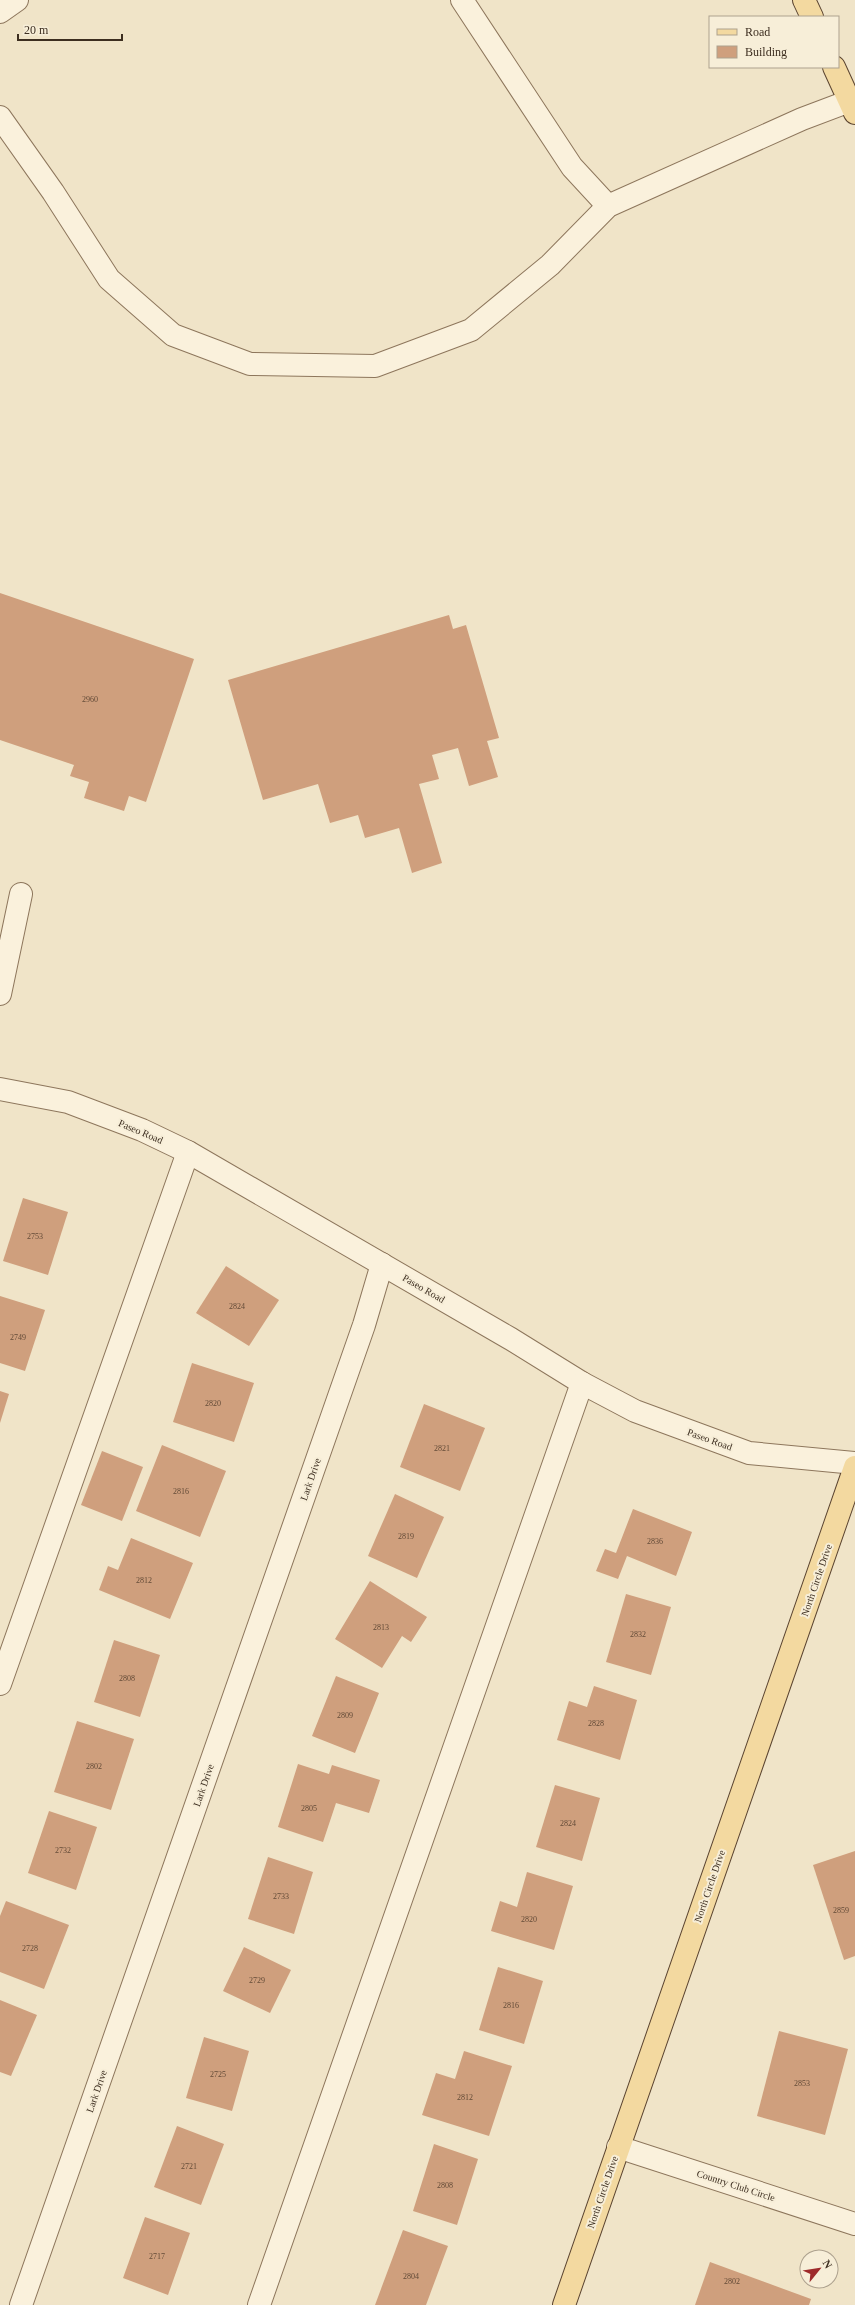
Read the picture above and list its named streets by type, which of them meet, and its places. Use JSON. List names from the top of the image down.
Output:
{
  "streets": {
    "main road": ["North Circle Drive"],
    "street": ["Paseo Road", "Lark Drive", "Country Club Circle"]
  },
  "crossings": [
    ["Paseo Road", "Lark Drive"],
    ["North Circle Drive", "Country Club Circle"]
  ],
  "house_numbers": [
    "2960",
    "2753",
    "2824",
    "2749",
    "2820",
    "2821",
    "2816",
    "2819",
    "2836",
    "2812",
    "2813",
    "2832",
    "2808",
    "2809",
    "2828",
    "2802",
    "2805",
    "2824",
    "2732",
    "2733",
    "2859",
    "2820",
    "2728",
    "2729",
    "2816",
    "2725",
    "2853",
    "2812",
    "2721",
    "2808",
    "2717",
    "2804",
    "2802"
  ],
  "legend": ["Road", "Building"],
  "scale_bar": "20 m",
  "north": "top right"
}
